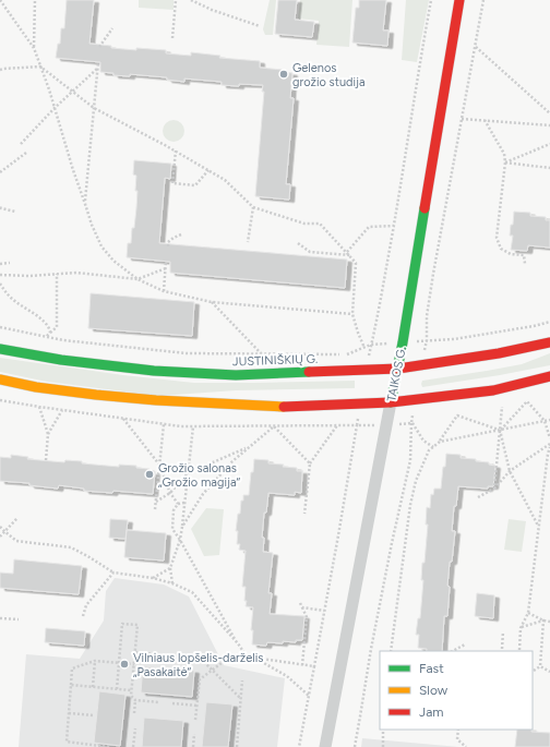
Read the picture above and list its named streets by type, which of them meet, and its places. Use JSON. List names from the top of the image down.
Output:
{
  "streets": {
    "main road": ["JUSTINIŠKIŲ G.", "TAIKOS G."]
  },
  "crossings": [
    ["JUSTINIŠKIŲ G.", "TAIKOS G."]
  ],
  "places": ["Gelenos grožio studija", "Grožio salonas „Grožio magija“", "Vilniaus lopšelis-darželis „Pasakaitė“"],
  "legend": ["Fast", "Slow", "Jam"]
}
